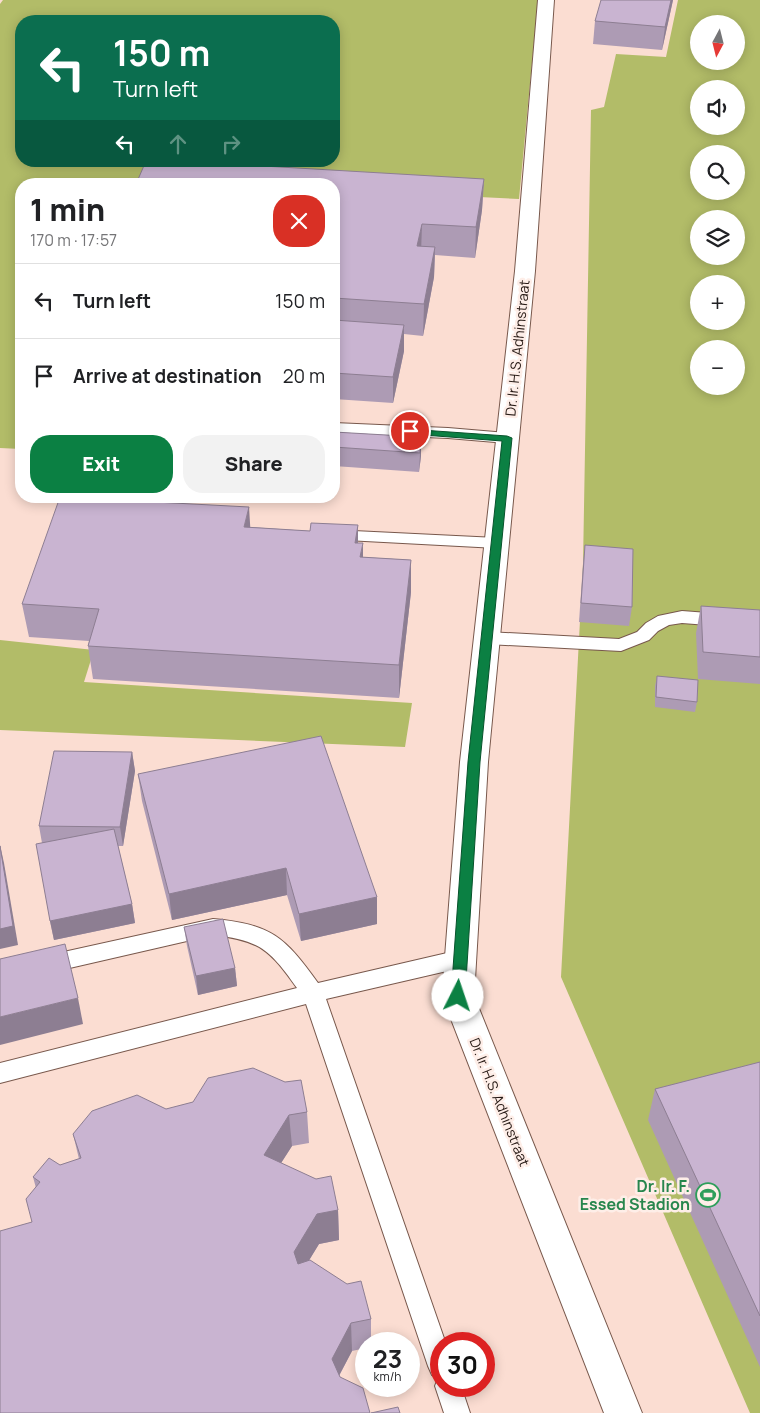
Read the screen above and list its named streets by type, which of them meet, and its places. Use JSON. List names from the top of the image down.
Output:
{
  "streets": {
    "street": ["Dr. Ir. H.S. Adhinstraat"]
  },
  "places": {
    "sports": ["Dr. Ir. F. Essed Stadion"]
  },
  "north": "bottom",
  "page": {
    "map_buttons": ["+", "−"],
    "turn": ["150 m", "Turn left"],
    "heading": ["1 min", "170 m · 17:57"],
    "list": [
      {
        "name": "Turn left",
        "value": "150 m"
      },
      {
        "name": "Arrive at destination",
        "value": "20 m"
      }
    ],
    "buttons": ["Exit", "Share"],
    "speed": "23 km/h",
    "limit": "30"
  }
}
